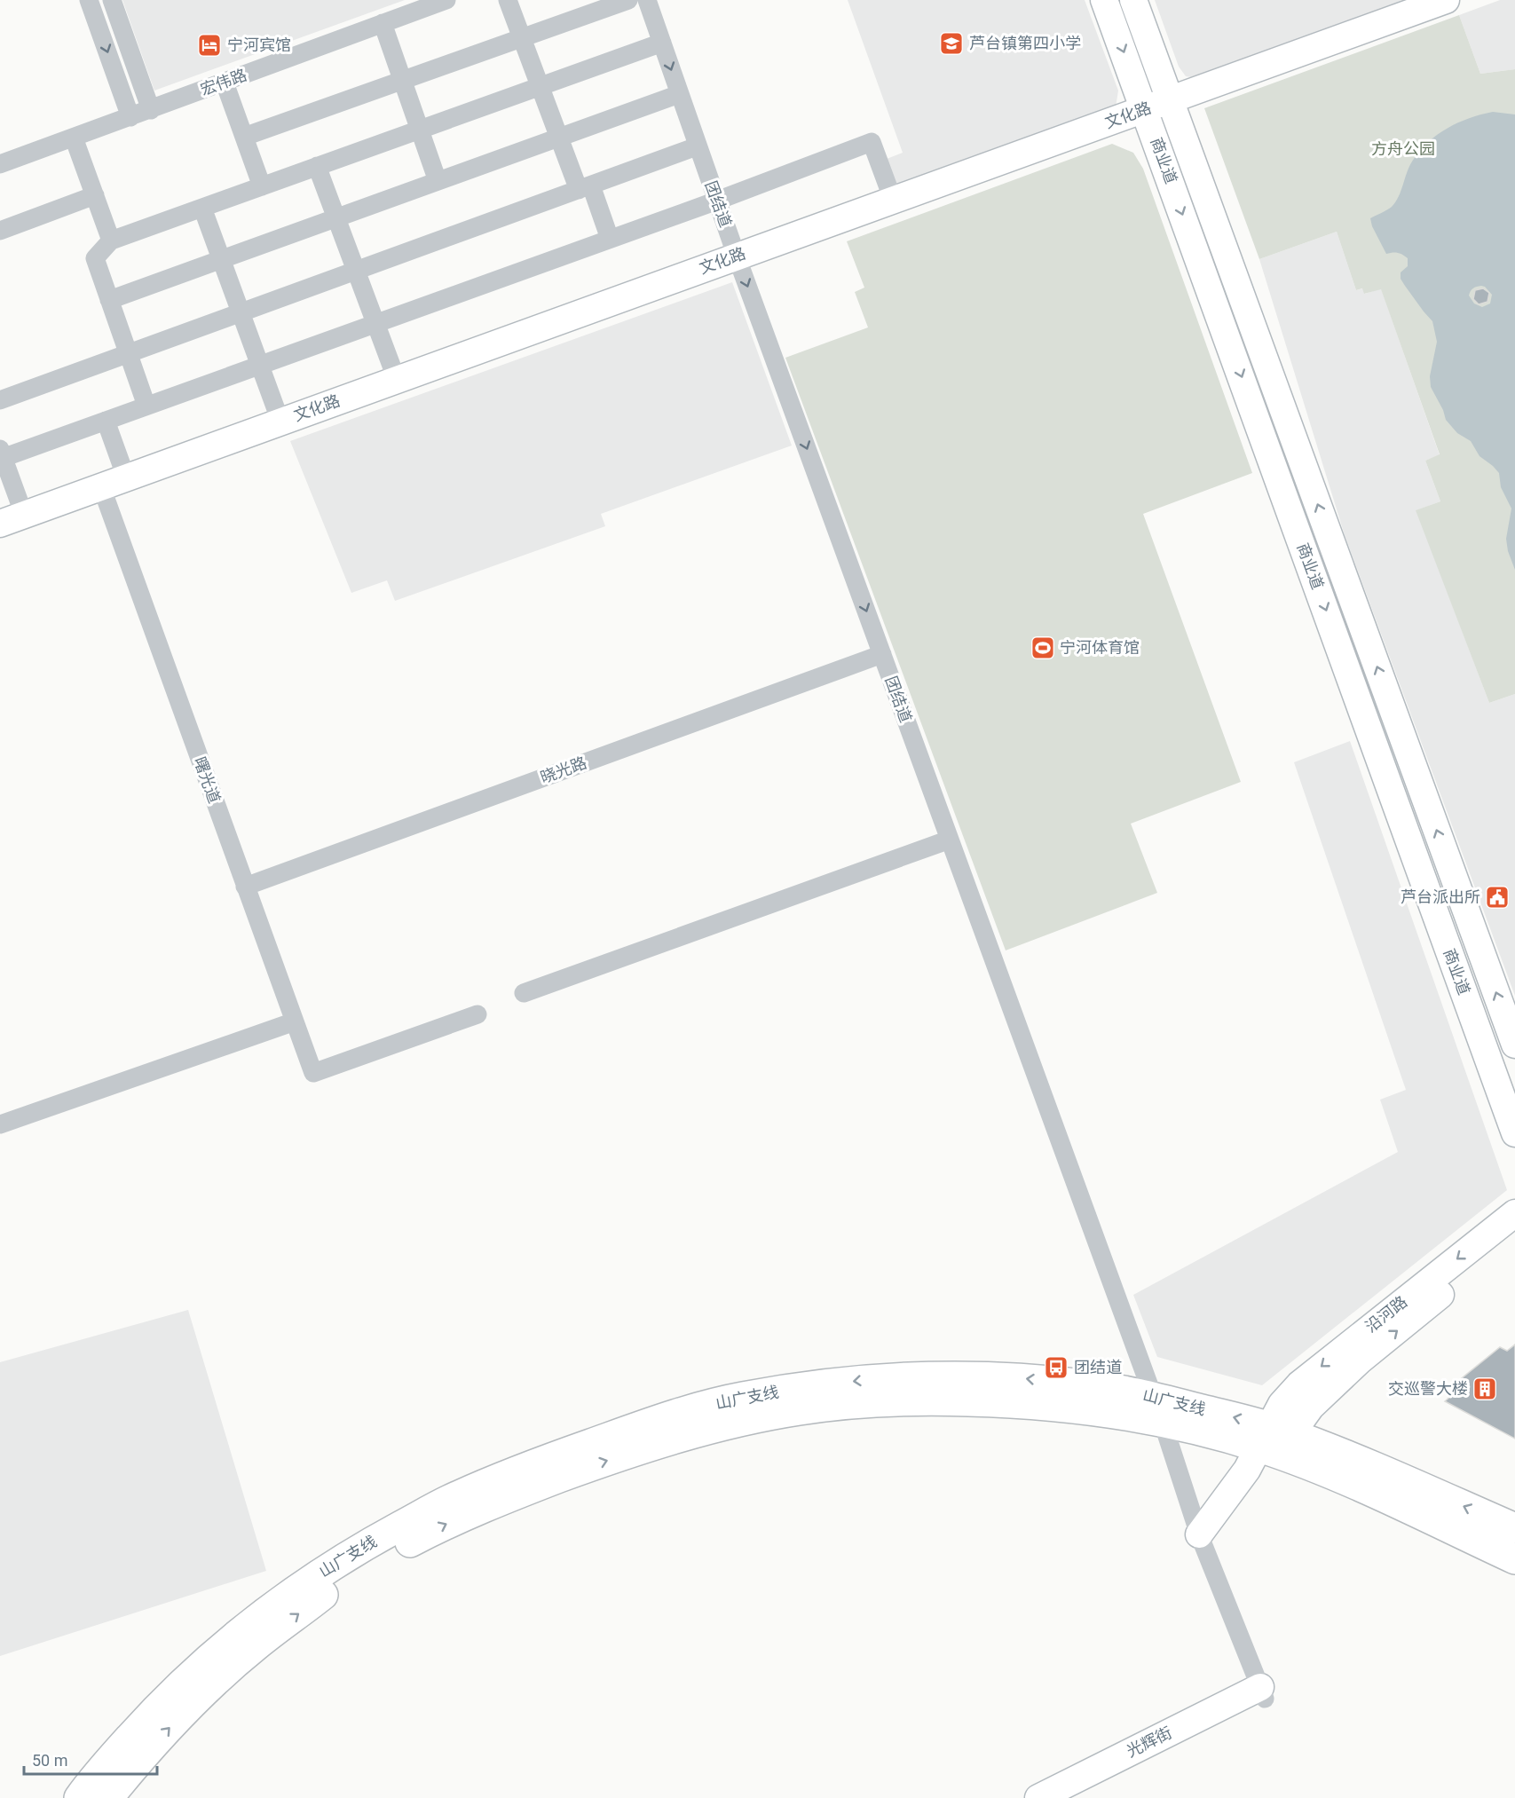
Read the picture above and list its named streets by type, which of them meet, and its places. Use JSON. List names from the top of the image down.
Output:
{
  "streets": {
    "main road": [
      "文化路",
      "商业道",
      "沿河路",
      "山广支线",
      "光辉街"
    ],
    "street": [
      "宏伟路",
      "团结道",
      "晓光路",
      "曙光道"
    ]
  },
  "crossings": [
    ["文化路", "商业道"],
    ["文化路", "团结道"],
    ["文化路", "曙光道"],
    ["团结道", "晓光路"],
    ["团结道", "山广支线"],
    ["团结道", "光辉街"],
    ["晓光路", "曙光道"],
    ["沿河路", "山广支线"]
  ],
  "parks": ["方舟公园"],
  "places": {
    "school or university": ["芦台镇第四小学"],
    "hotel": ["宁河宾馆"],
    "sports": ["宁河体育馆"],
    "public building": ["芦台派出所"],
    "bus stop": ["团结道"],
    "building": ["交巡警大楼"]
  },
  "scale_bar": "50 m"
}
